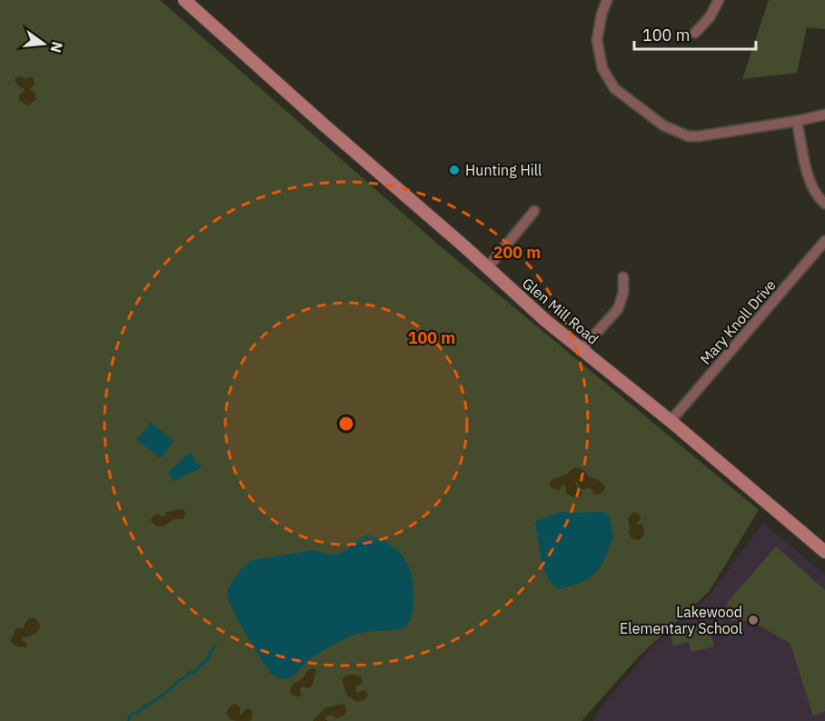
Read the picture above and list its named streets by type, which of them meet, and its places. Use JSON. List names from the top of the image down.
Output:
{
  "streets": {
    "main road": ["Glen Mill Road"],
    "street": ["Mary Knoll Drive"]
  },
  "crossings": [
    ["Glen Mill Road", "Mary Knoll Drive"]
  ],
  "places": ["Hunting Hill", "Lakewood Elementary School"],
  "scale_bar": "100 m",
  "north": "right",
  "rings": ["200 m", "100 m"]
}
